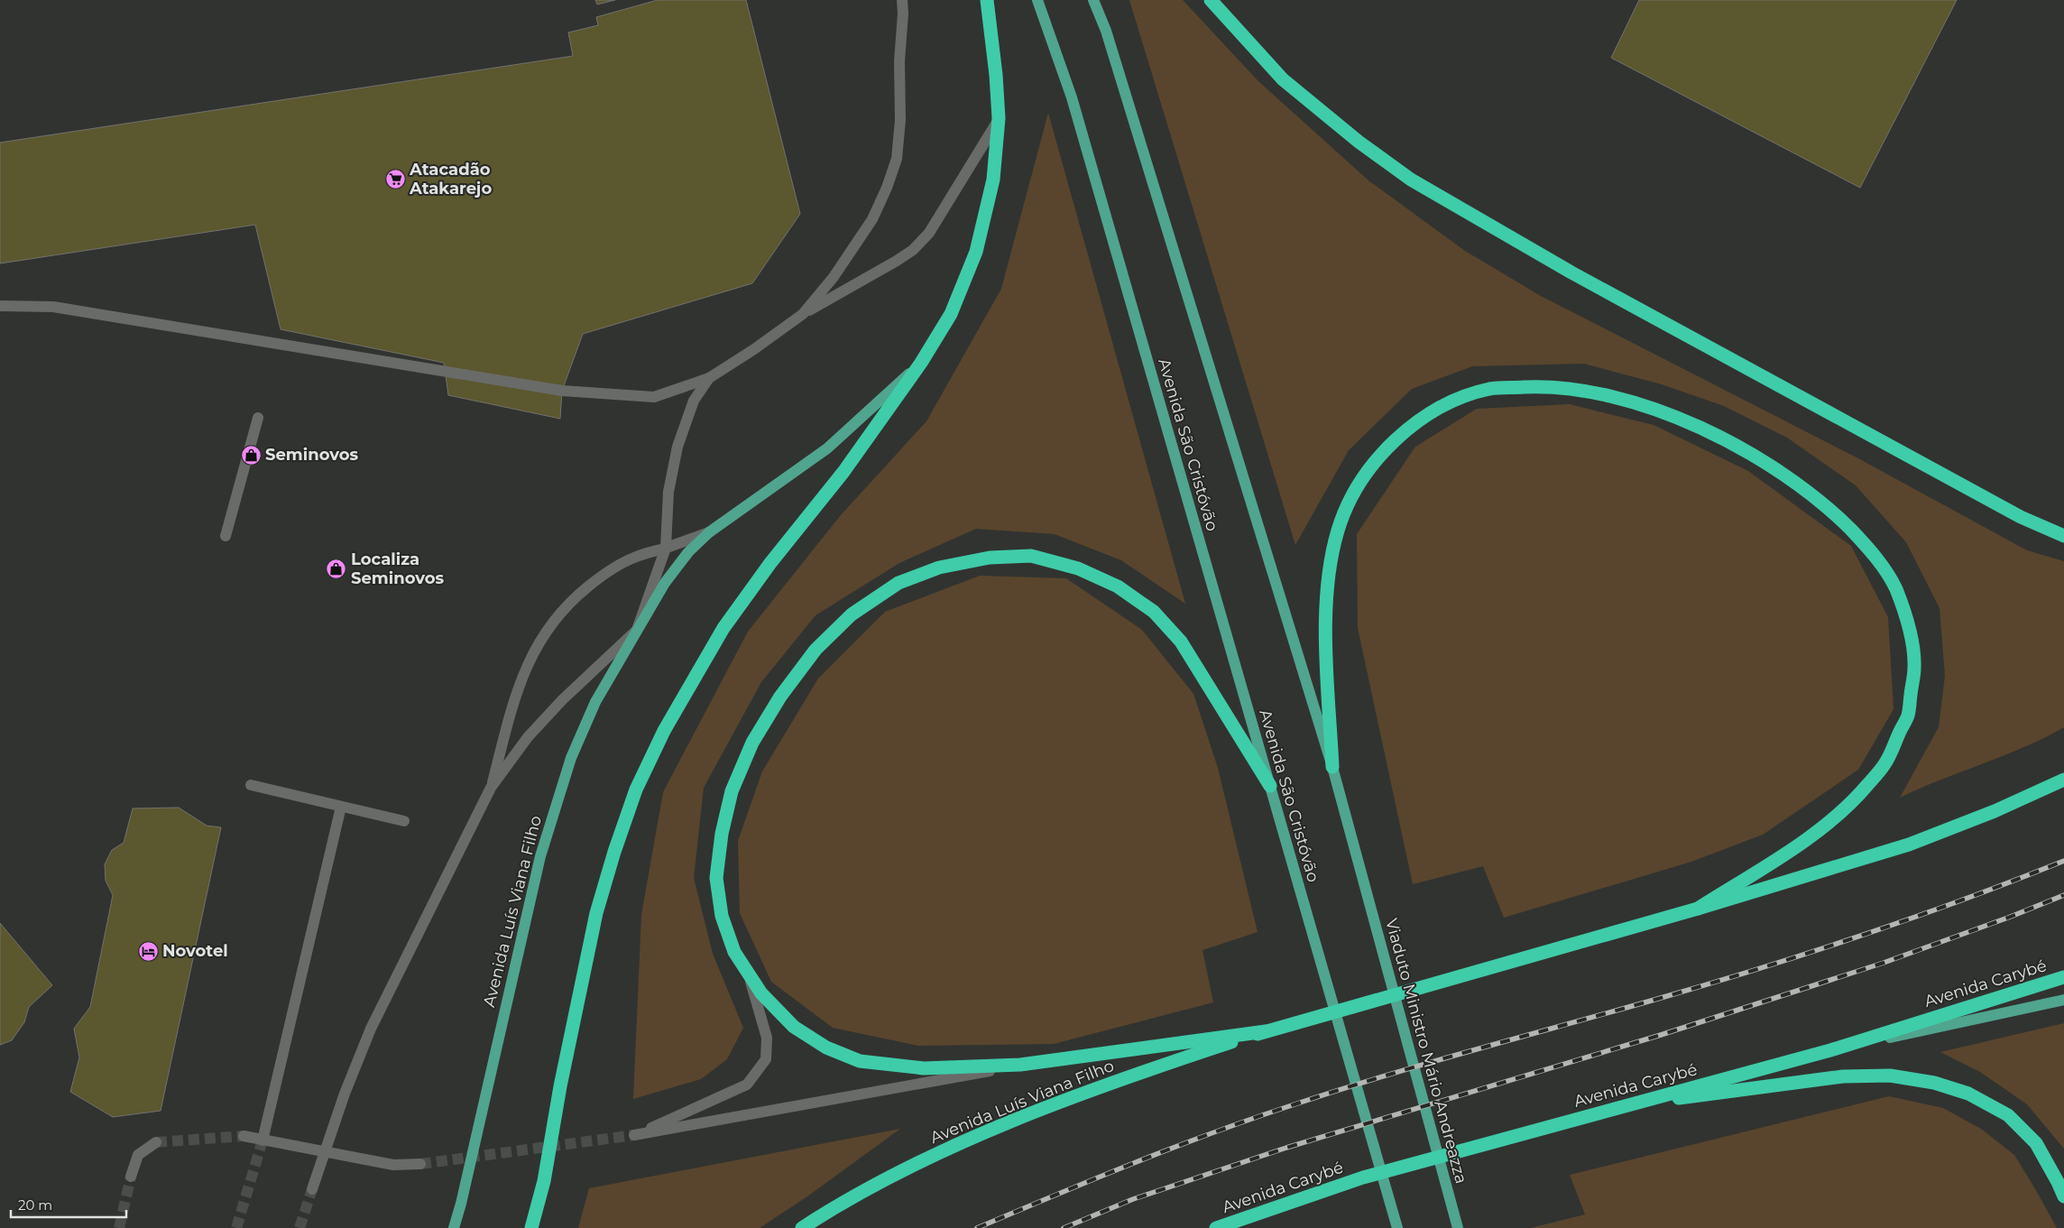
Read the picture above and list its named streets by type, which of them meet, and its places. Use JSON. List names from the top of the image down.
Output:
{
  "streets": {
    "highway": ["Avenida Luís Viana Filho", "Avenida Carybé"],
    "main road": ["Avenida São Cristóvão", "Viaduto Ministro Mário Andreazza"]
  },
  "places": {
    "supermarket": ["Atacadão Atakarejo"],
    "shop": ["Seminovos", "Localiza Seminovos"],
    "hotel": ["Novotel"]
  },
  "scale_bar": "20 m"
}
